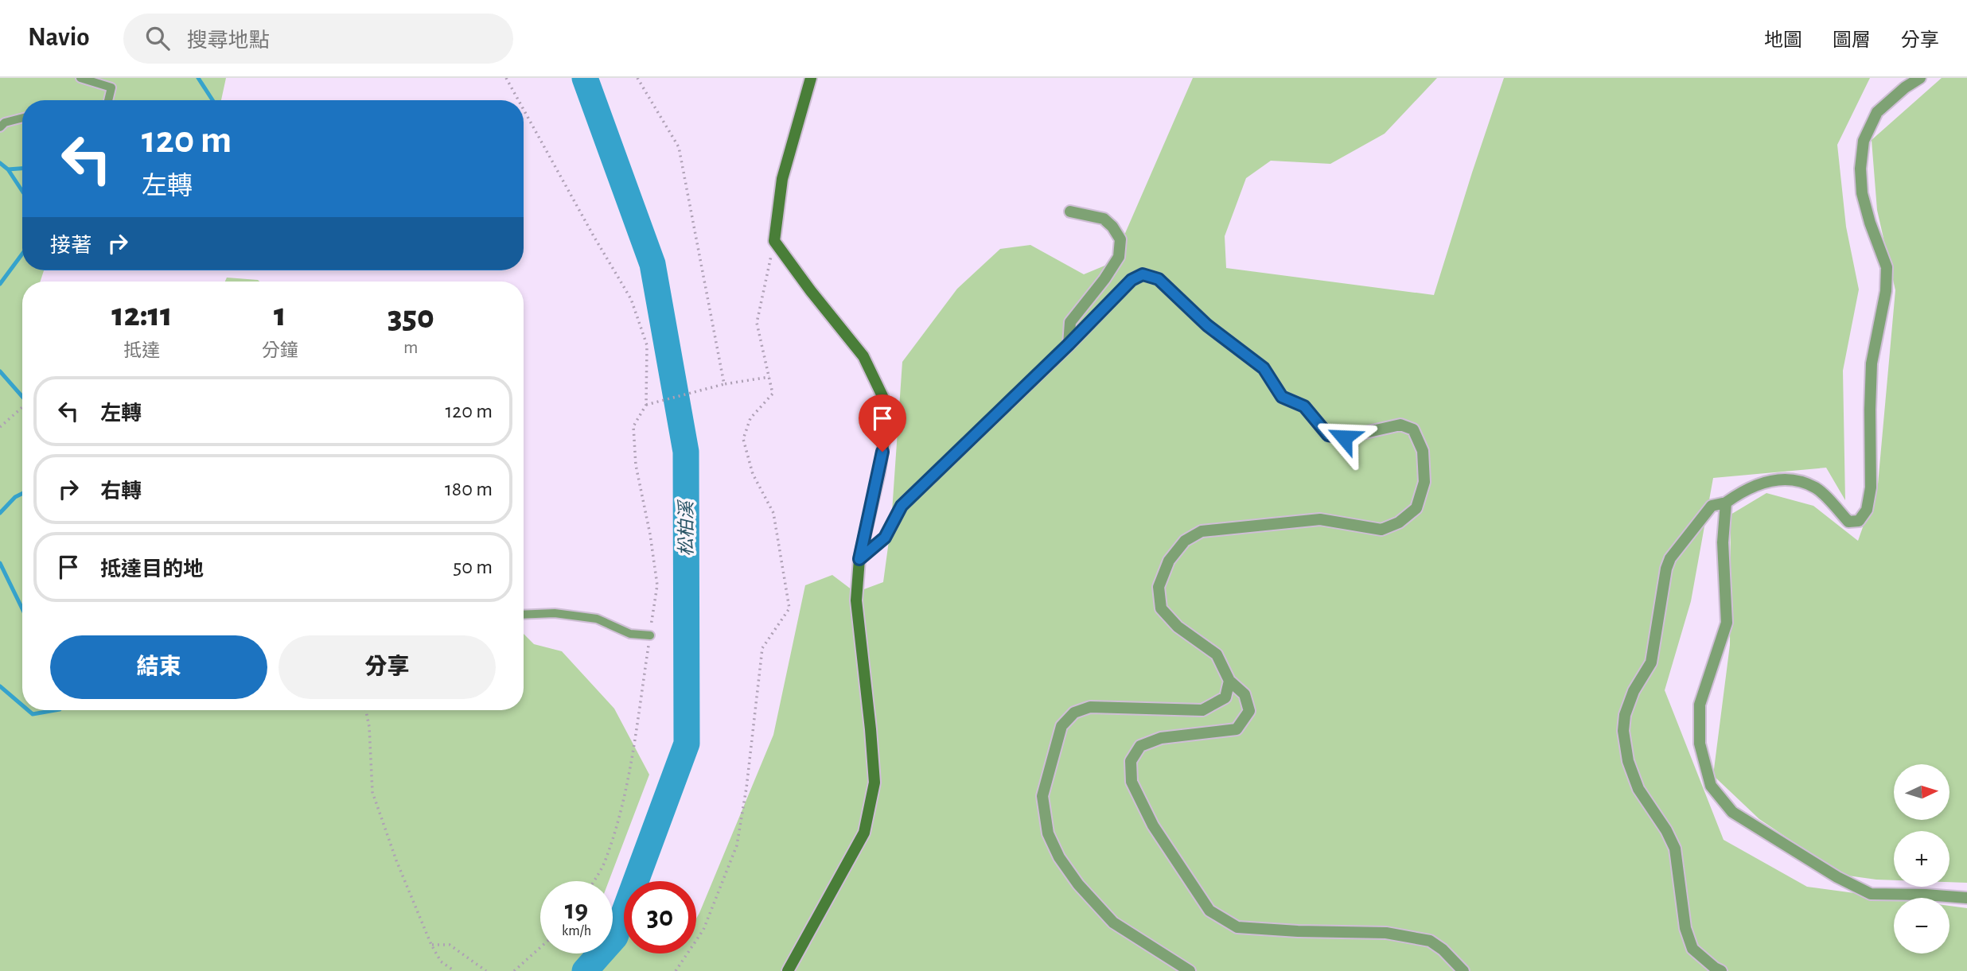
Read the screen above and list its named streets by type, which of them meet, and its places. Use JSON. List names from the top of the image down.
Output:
{
  "water": ["松柏溪"],
  "north": "right",
  "page": {
    "header": "Navio",
    "search": "搜尋地點",
    "nav": ["地圖", "圖層", "分享"],
    "turn": ["120 m", "左轉"],
    "then": "接著",
    "eta": [
      "12:11",
      "抵達",
      "1",
      "分鐘",
      "350",
      "m"
    ],
    "list": [
      {
        "name": "左轉",
        "value": "120 m"
      },
      {
        "name": "右轉",
        "value": "180 m"
      },
      {
        "name": "抵達目的地",
        "value": "50 m"
      }
    ],
    "buttons": ["結束", "分享"],
    "map_buttons": ["+", "−"],
    "speed": "19 km/h",
    "limit": "30"
  }
}
